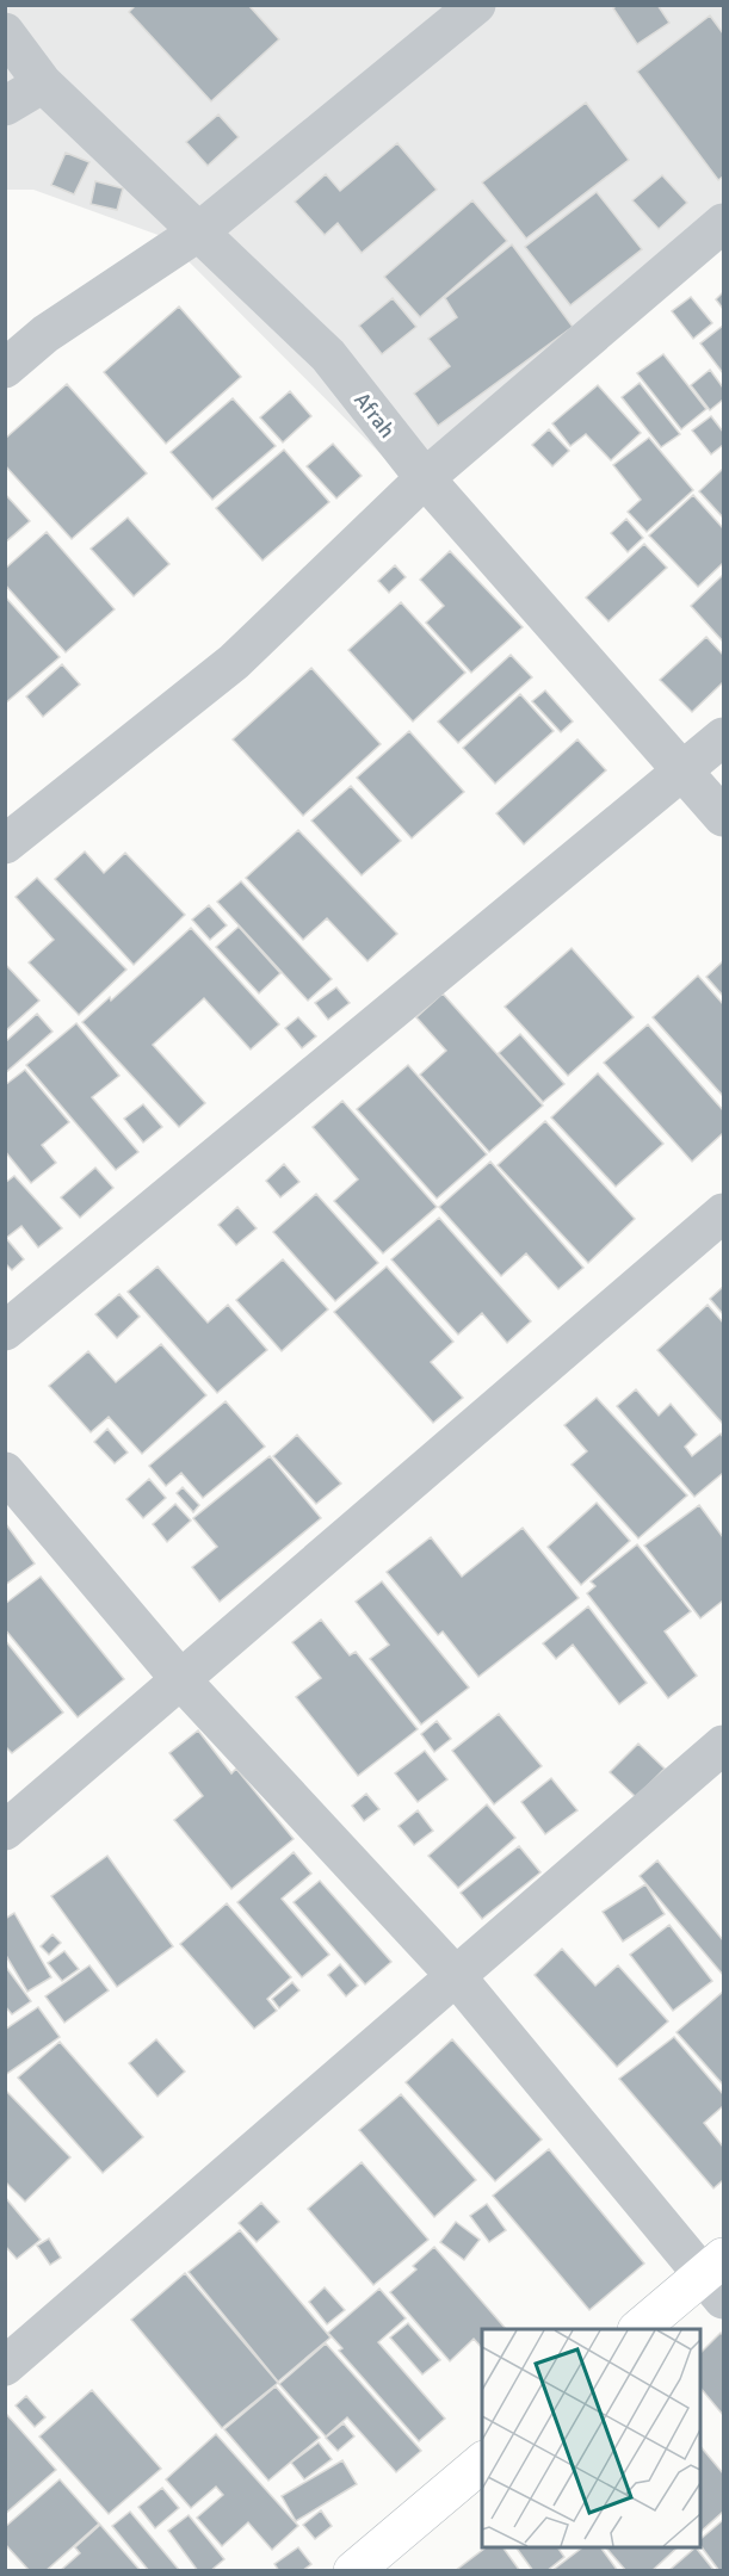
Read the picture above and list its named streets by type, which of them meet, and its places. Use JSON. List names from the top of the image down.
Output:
{
  "streets": {
    "street": ["Afrah"]
  }
}
